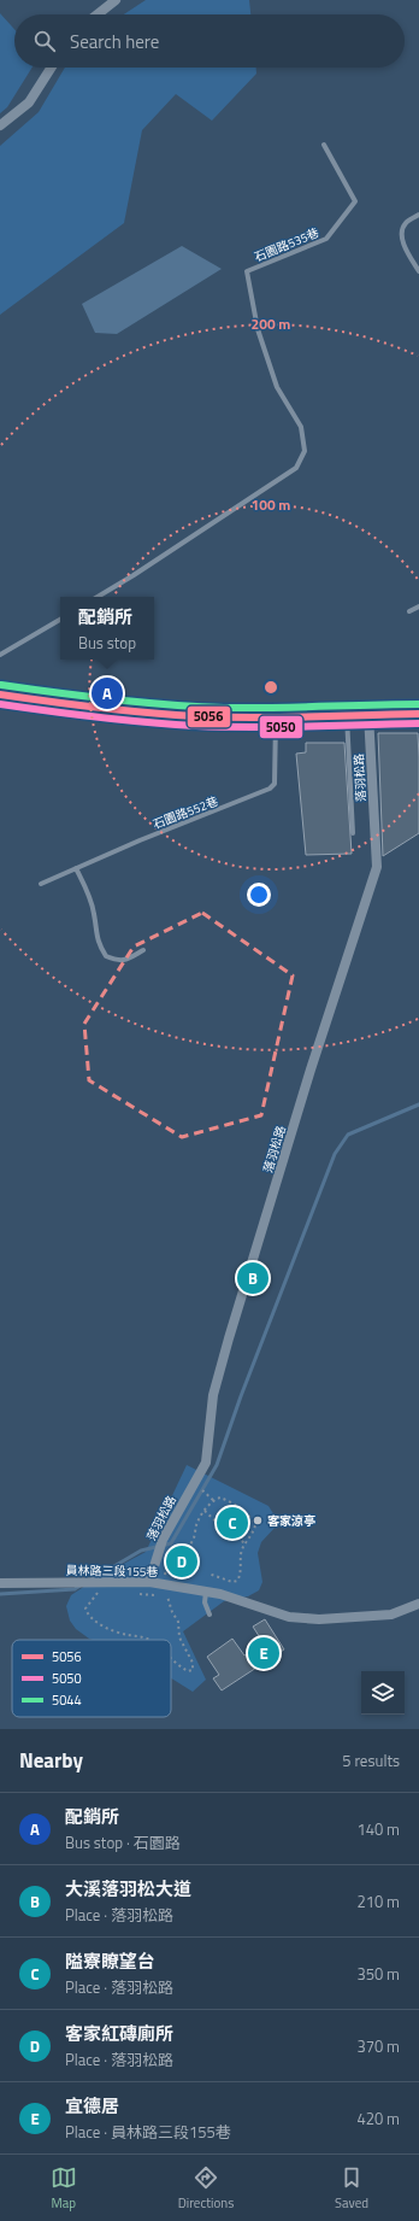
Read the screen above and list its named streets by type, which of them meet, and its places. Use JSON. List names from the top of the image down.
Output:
{
  "streets": {
    "street": ["落羽松路", "員林路三段155巷"],
    "lane": ["石園路535巷", "石園路552巷"]
  },
  "crossings": [
    ["落羽松路", "員林路三段155巷"]
  ],
  "places": ["客家涼亭"],
  "lines": ["transit line 5044", "transit line 5056", "transit line 5050"],
  "legend": ["5056", "5050", "5044"],
  "page": {
    "search": "Search here",
    "popup": ["配銷所", "Bus stop"],
    "pins": [
      "A",
      "B",
      "C",
      "D",
      "E"
    ],
    "heading": ["Nearby", "5 results"],
    "list": [
      {
        "mark": "A",
        "name": "配銷所",
        "note": "Bus stop · 石園路",
        "value": "140 m"
      },
      {
        "mark": "B",
        "name": "大溪落羽松大道",
        "note": "Place · 落羽松路",
        "value": "210 m"
      },
      {
        "mark": "C",
        "name": "隘寮瞭望台",
        "note": "Place · 落羽松路",
        "value": "350 m"
      },
      {
        "mark": "D",
        "name": "客家紅磚廁所",
        "note": "Place · 落羽松路",
        "value": "370 m"
      },
      {
        "mark": "E",
        "name": "宜德居",
        "note": "Place · 員林路三段155巷",
        "value": "420 m"
      }
    ],
    "nav": ["Map", "Directions", "Saved"]
  },
  "rings": ["200 m", "100 m"]
}
